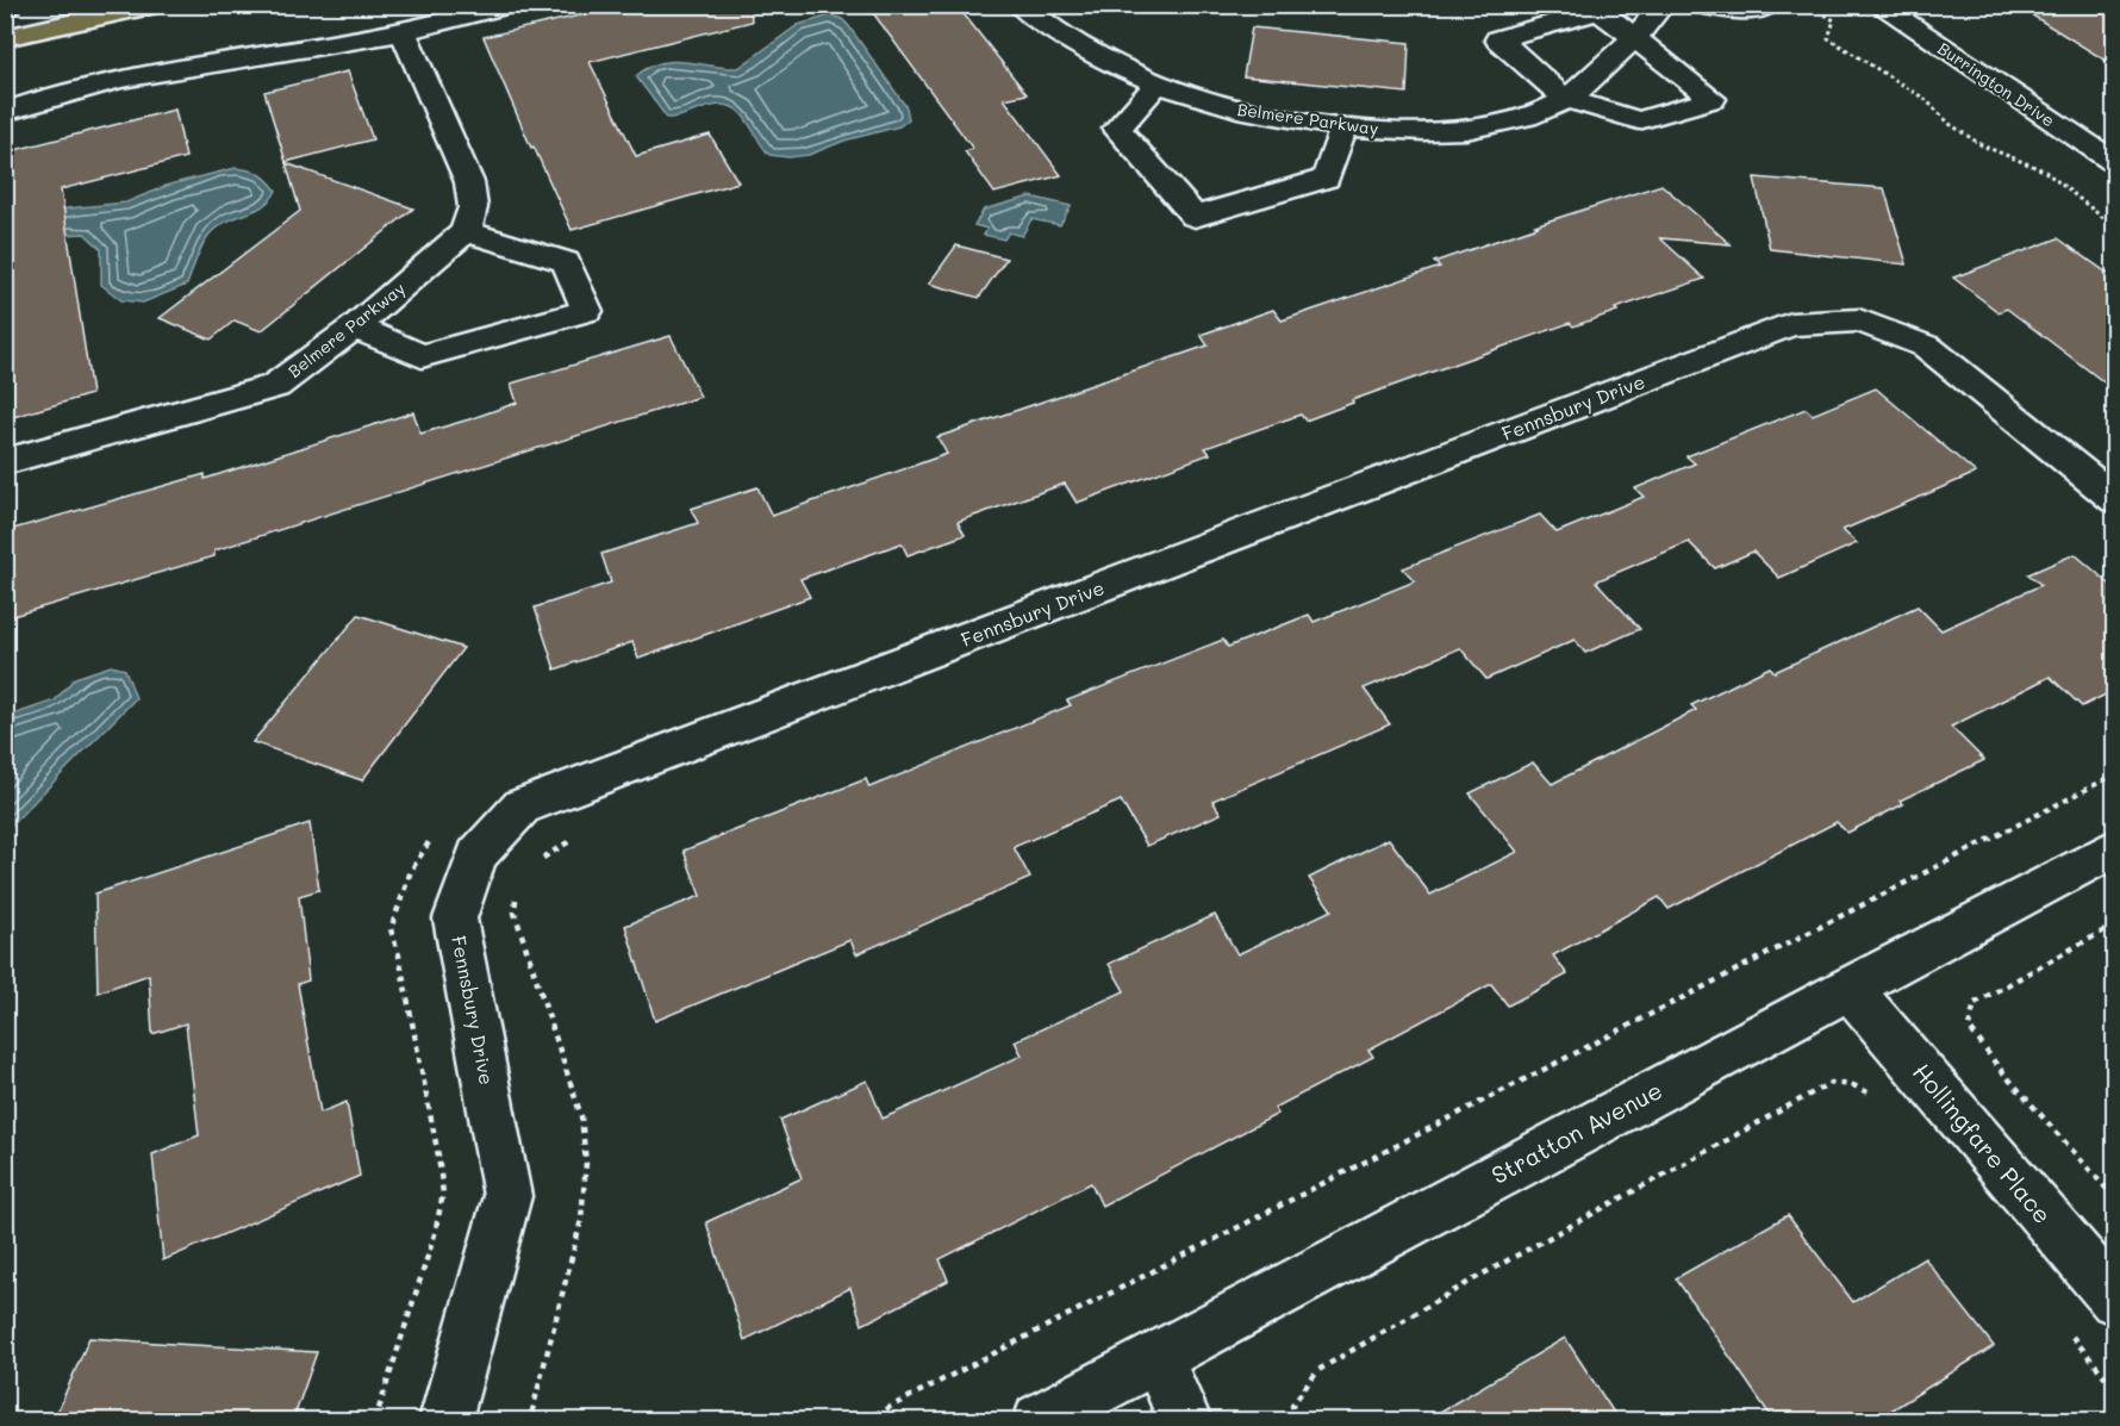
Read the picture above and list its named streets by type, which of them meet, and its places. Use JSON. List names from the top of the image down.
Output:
{
  "streets": {
    "street": [
      "Burrington Drive",
      "Belmere Parkway",
      "Fennsbury Drive",
      "Stratton Avenue",
      "Hollingfare Place"
    ]
  },
  "crossings": [
    ["Stratton Avenue", "Hollingfare Place"]
  ]
}
